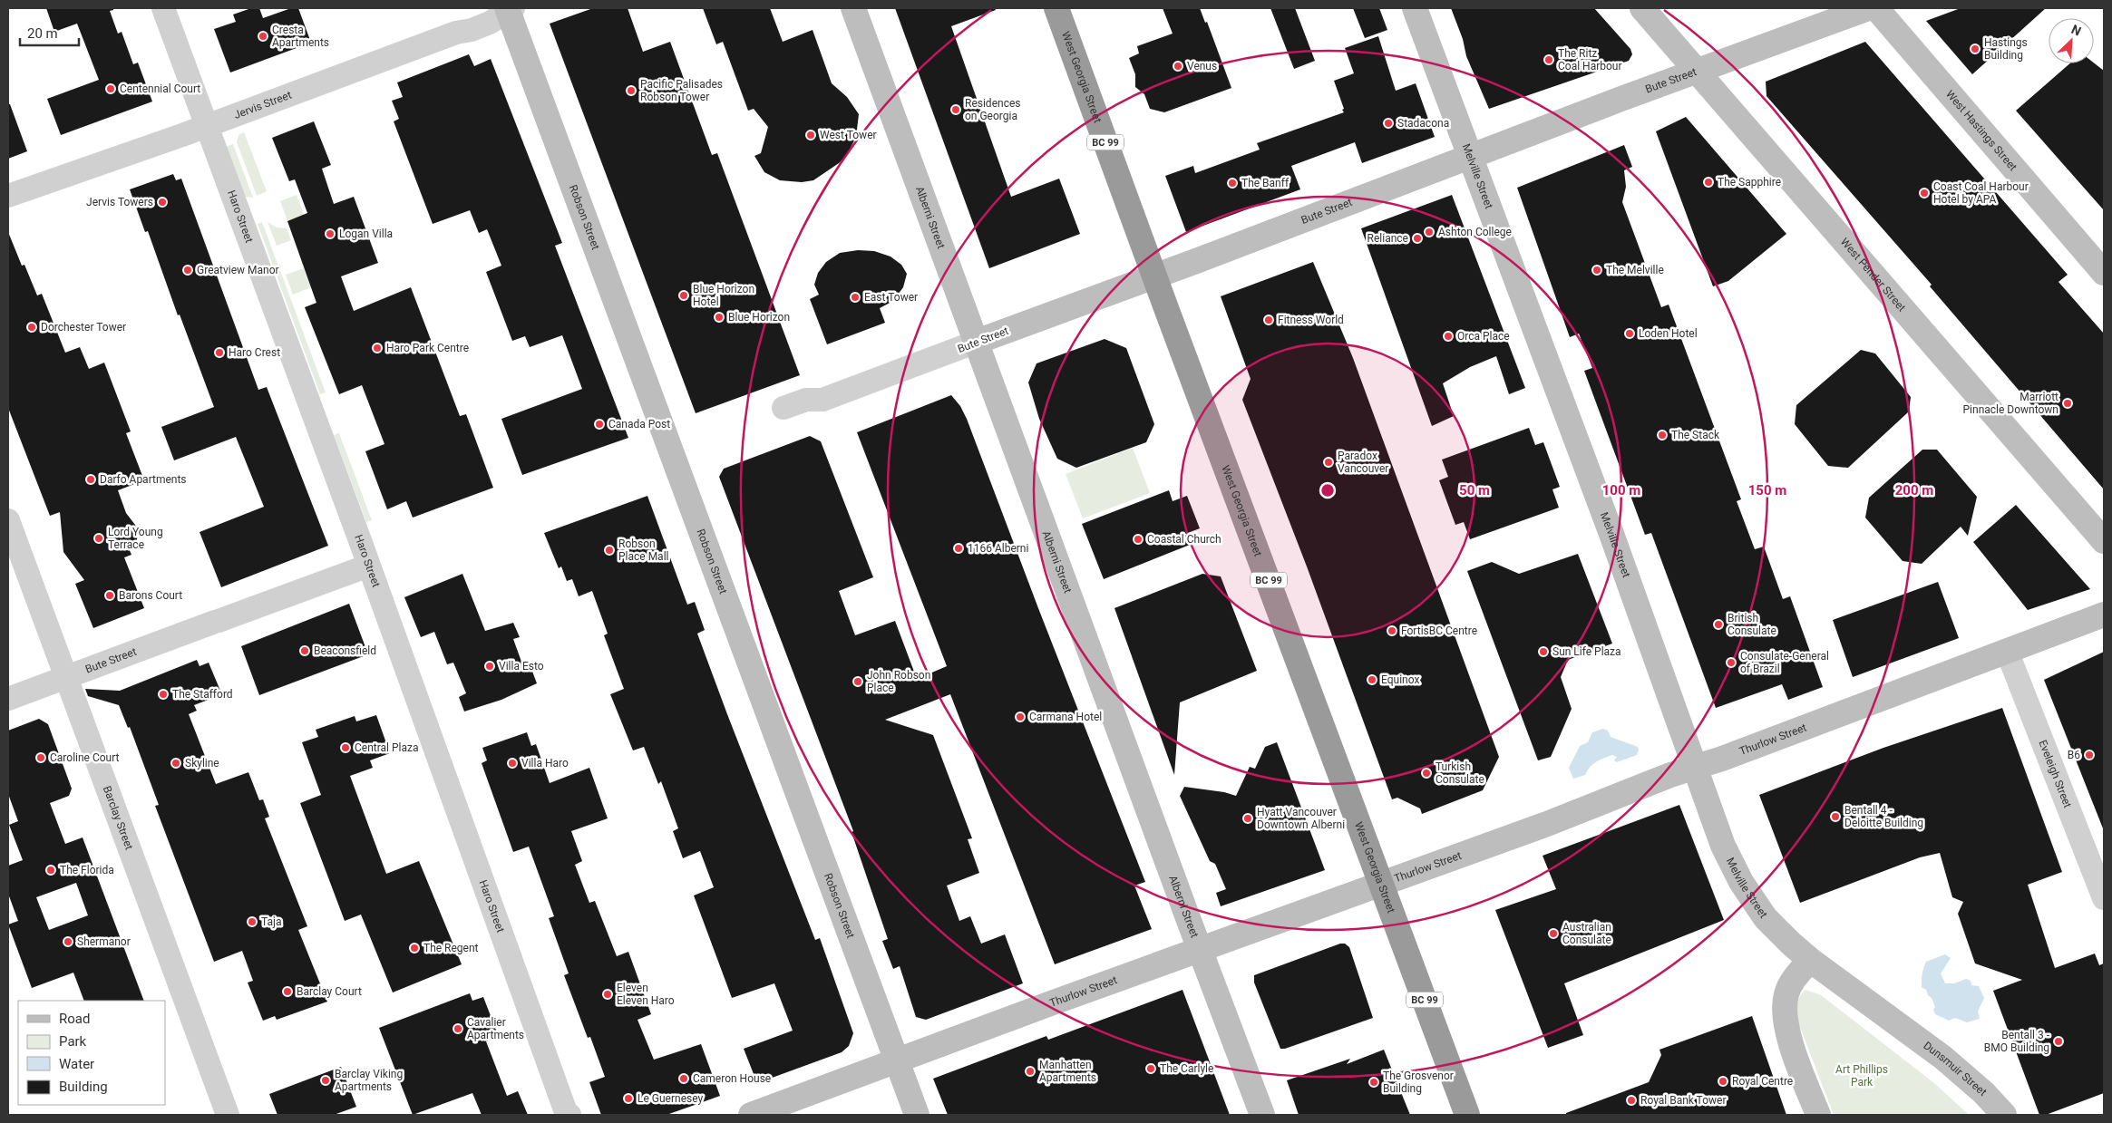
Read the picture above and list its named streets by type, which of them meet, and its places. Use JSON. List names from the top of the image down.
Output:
{
  "streets": {
    "highway": ["West Georgia Street", "BC 99"],
    "main road": [
      "Bute Street",
      "West Hastings Street",
      "Melville Street",
      "Alberni Street",
      "Robson Street",
      "West Pender Street",
      "Thurlow Street",
      "Dunsmuir Street"
    ],
    "street": [
      "Jervis Street",
      "Haro Street",
      "Eveleigh Street",
      "Barclay Street"
    ]
  },
  "crossings": [
    ["West Georgia Street", "Bute Street"],
    ["West Georgia Street", "Thurlow Street"],
    ["Bute Street", "Melville Street"],
    ["Bute Street", "Alberni Street"],
    ["Bute Street", "West Pender Street"],
    ["Bute Street", "Barclay Street"],
    ["Jervis Street", "Haro Street"],
    ["Jervis Street", "Robson Street"],
    ["Melville Street", "Thurlow Street"],
    ["Melville Street", "Dunsmuir Street"],
    ["Alberni Street", "Thurlow Street"],
    ["Robson Street", "Thurlow Street"],
    ["Thurlow Street", "Eveleigh Street"]
  ],
  "parks": ["Art Phillips Park"],
  "places": [
    "Cresta Apartments",
    "Hastings Building",
    "The Ritz Coal Harbour",
    "Venus",
    "Centennial Court",
    "Pacific Palisades Robson Tower",
    "Residences on Georgia",
    "Stadacona",
    "West Tower",
    "The Sapphire",
    "The Banff",
    "Coast Coal Harbour Hotel by APA",
    "Jervis Towers",
    "Ashton College",
    "Logan Villa",
    "Reliance",
    "Greatview Manor",
    "The Melville",
    "Blue Horizon Hotel",
    "East Tower",
    "Blue Horizon",
    "Fitness World",
    "Dorchester Tower",
    "Loden Hotel",
    "Orca Place",
    "Haro Park Centre",
    "Haro Crest",
    "Marriott Pinnacle Downtown",
    "Canada Post",
    "The Stack",
    "Paradox Vancouver",
    "Darfo Apartments",
    "Lord Young Terrace",
    "Coastal Church",
    "1166 Alberni",
    "Robson Place Mall",
    "Barons Court",
    "British Consulate",
    "FortisBC Centre",
    "Beaconsfield",
    "Sun Life Plaza",
    "Consulate-General of Brazil",
    "Villa Esto",
    "Equinox",
    "John Robson Place",
    "The Stafford",
    "Carmana Hotel",
    "Central Plaza",
    "B6",
    "Caroline Court",
    "Skyline",
    "Villa Haro",
    "Turkish Consulate",
    "Bentall 4 - Deloitte Building",
    "Hyatt Vancouver Downtown Alberni",
    "The Florida",
    "Taja",
    "Australian Consulate",
    "Shermanor",
    "The Regent",
    "Barclay Court",
    "Eleven Eleven Haro",
    "Cavalier Apartments",
    "Bentall 3 - BMO Building",
    "The Carlyle",
    "Manhatten Apartments",
    "Cameron House",
    "Barclay Viking Apartments",
    "Royal Centre",
    "The Grosvenor Building",
    "Le Guernesey",
    "Royal Bank Tower"
  ],
  "legend": [
    "Road",
    "Park",
    "Water",
    "Building"
  ],
  "scale_bar": "20 m",
  "north": "top right",
  "rings": [
    "50 m",
    "100 m",
    "150 m",
    "200 m"
  ]
}
